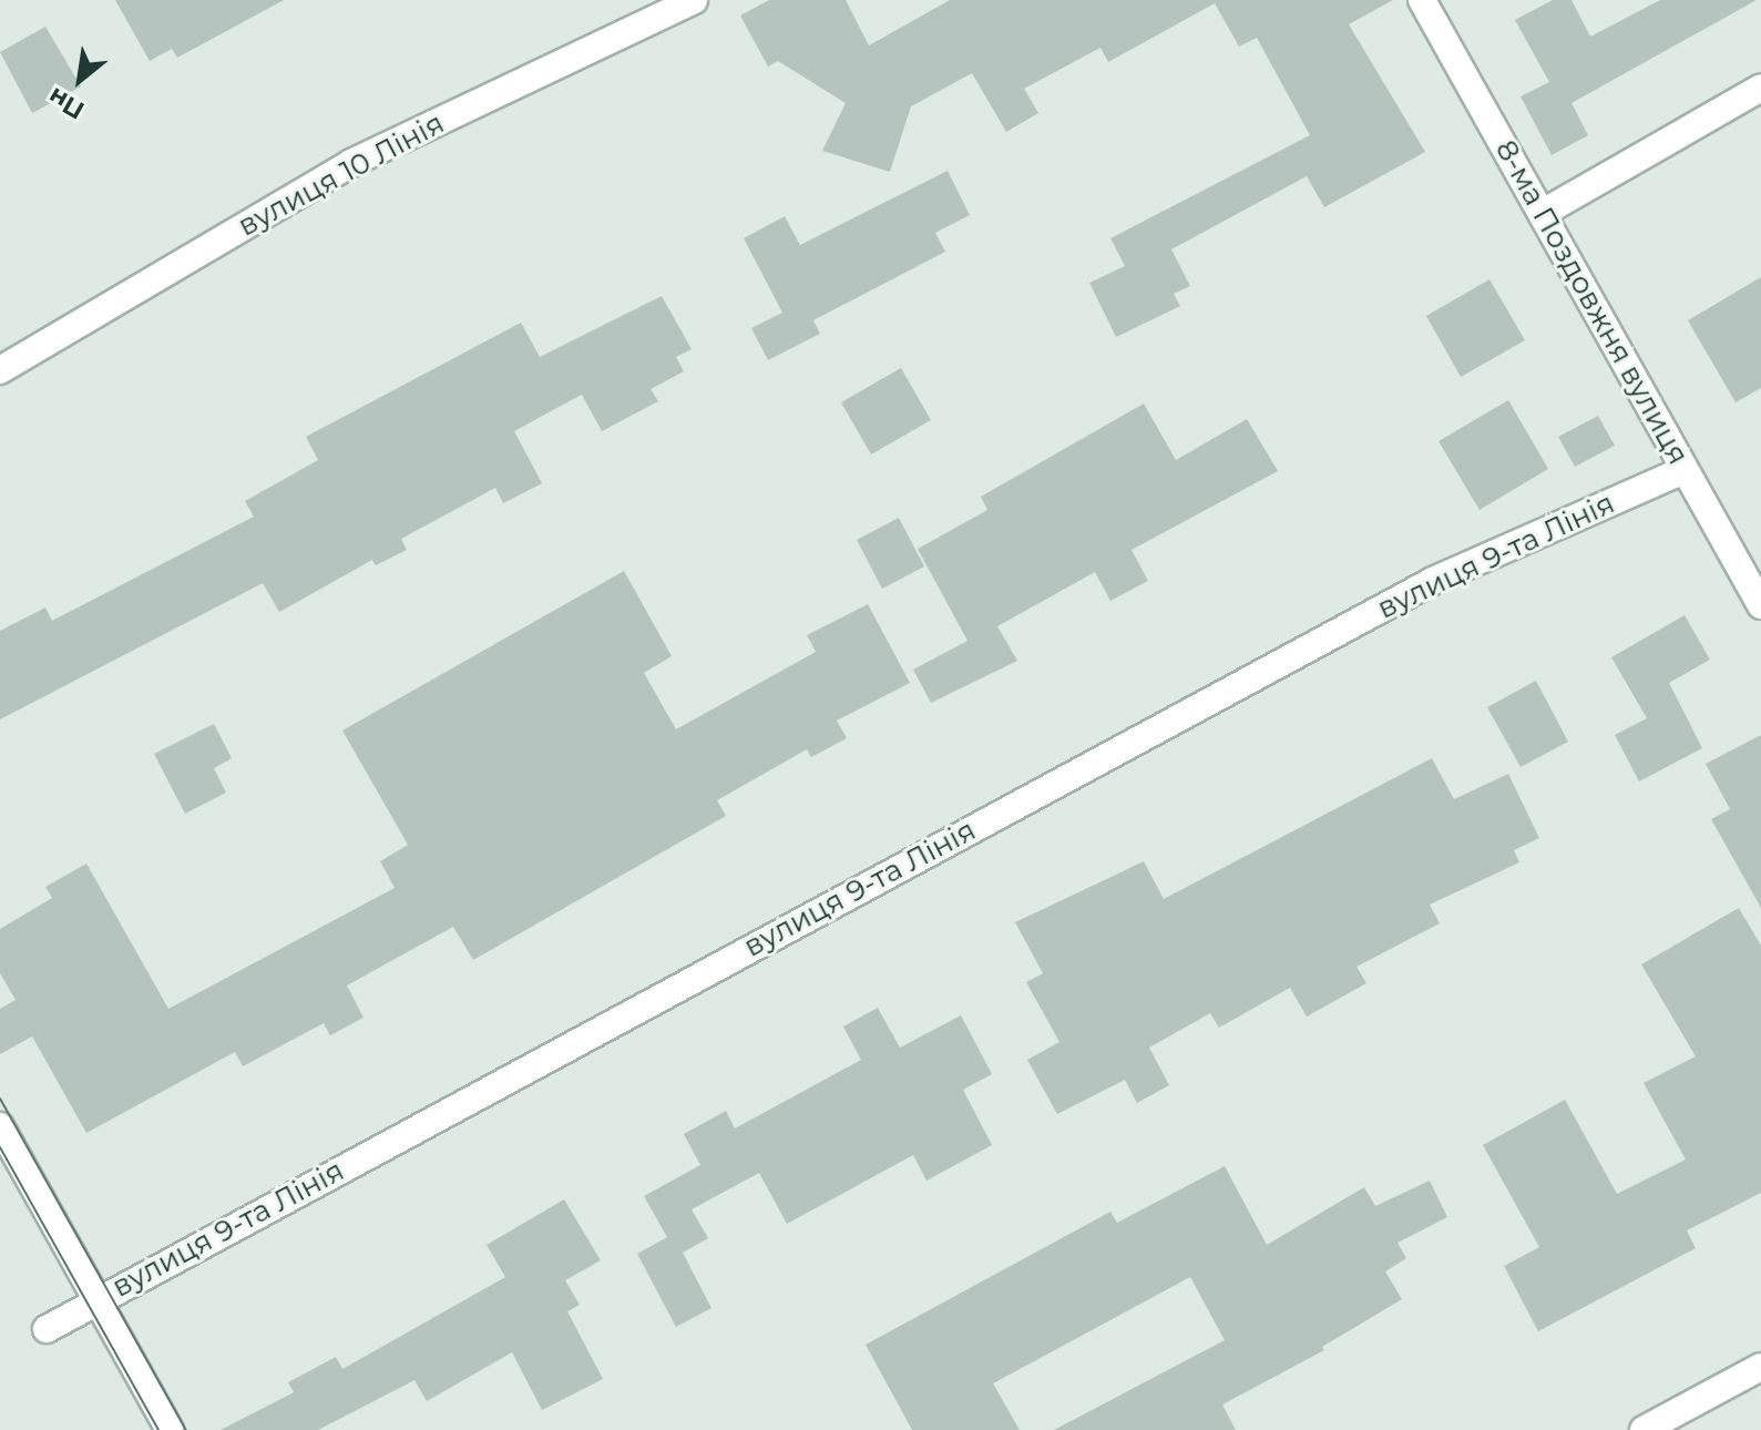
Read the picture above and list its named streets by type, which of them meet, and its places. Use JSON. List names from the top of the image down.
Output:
{
  "streets": {
    "street": ["вулиця 10 Лінія", "8-ма Поздовжня вулиця", "вулиця 9-та Лінія"]
  },
  "crossings": [
    ["8-ма Поздовжня вулиця", "вулиця 9-та Лінія"]
  ],
  "north": "bottom left"
}
